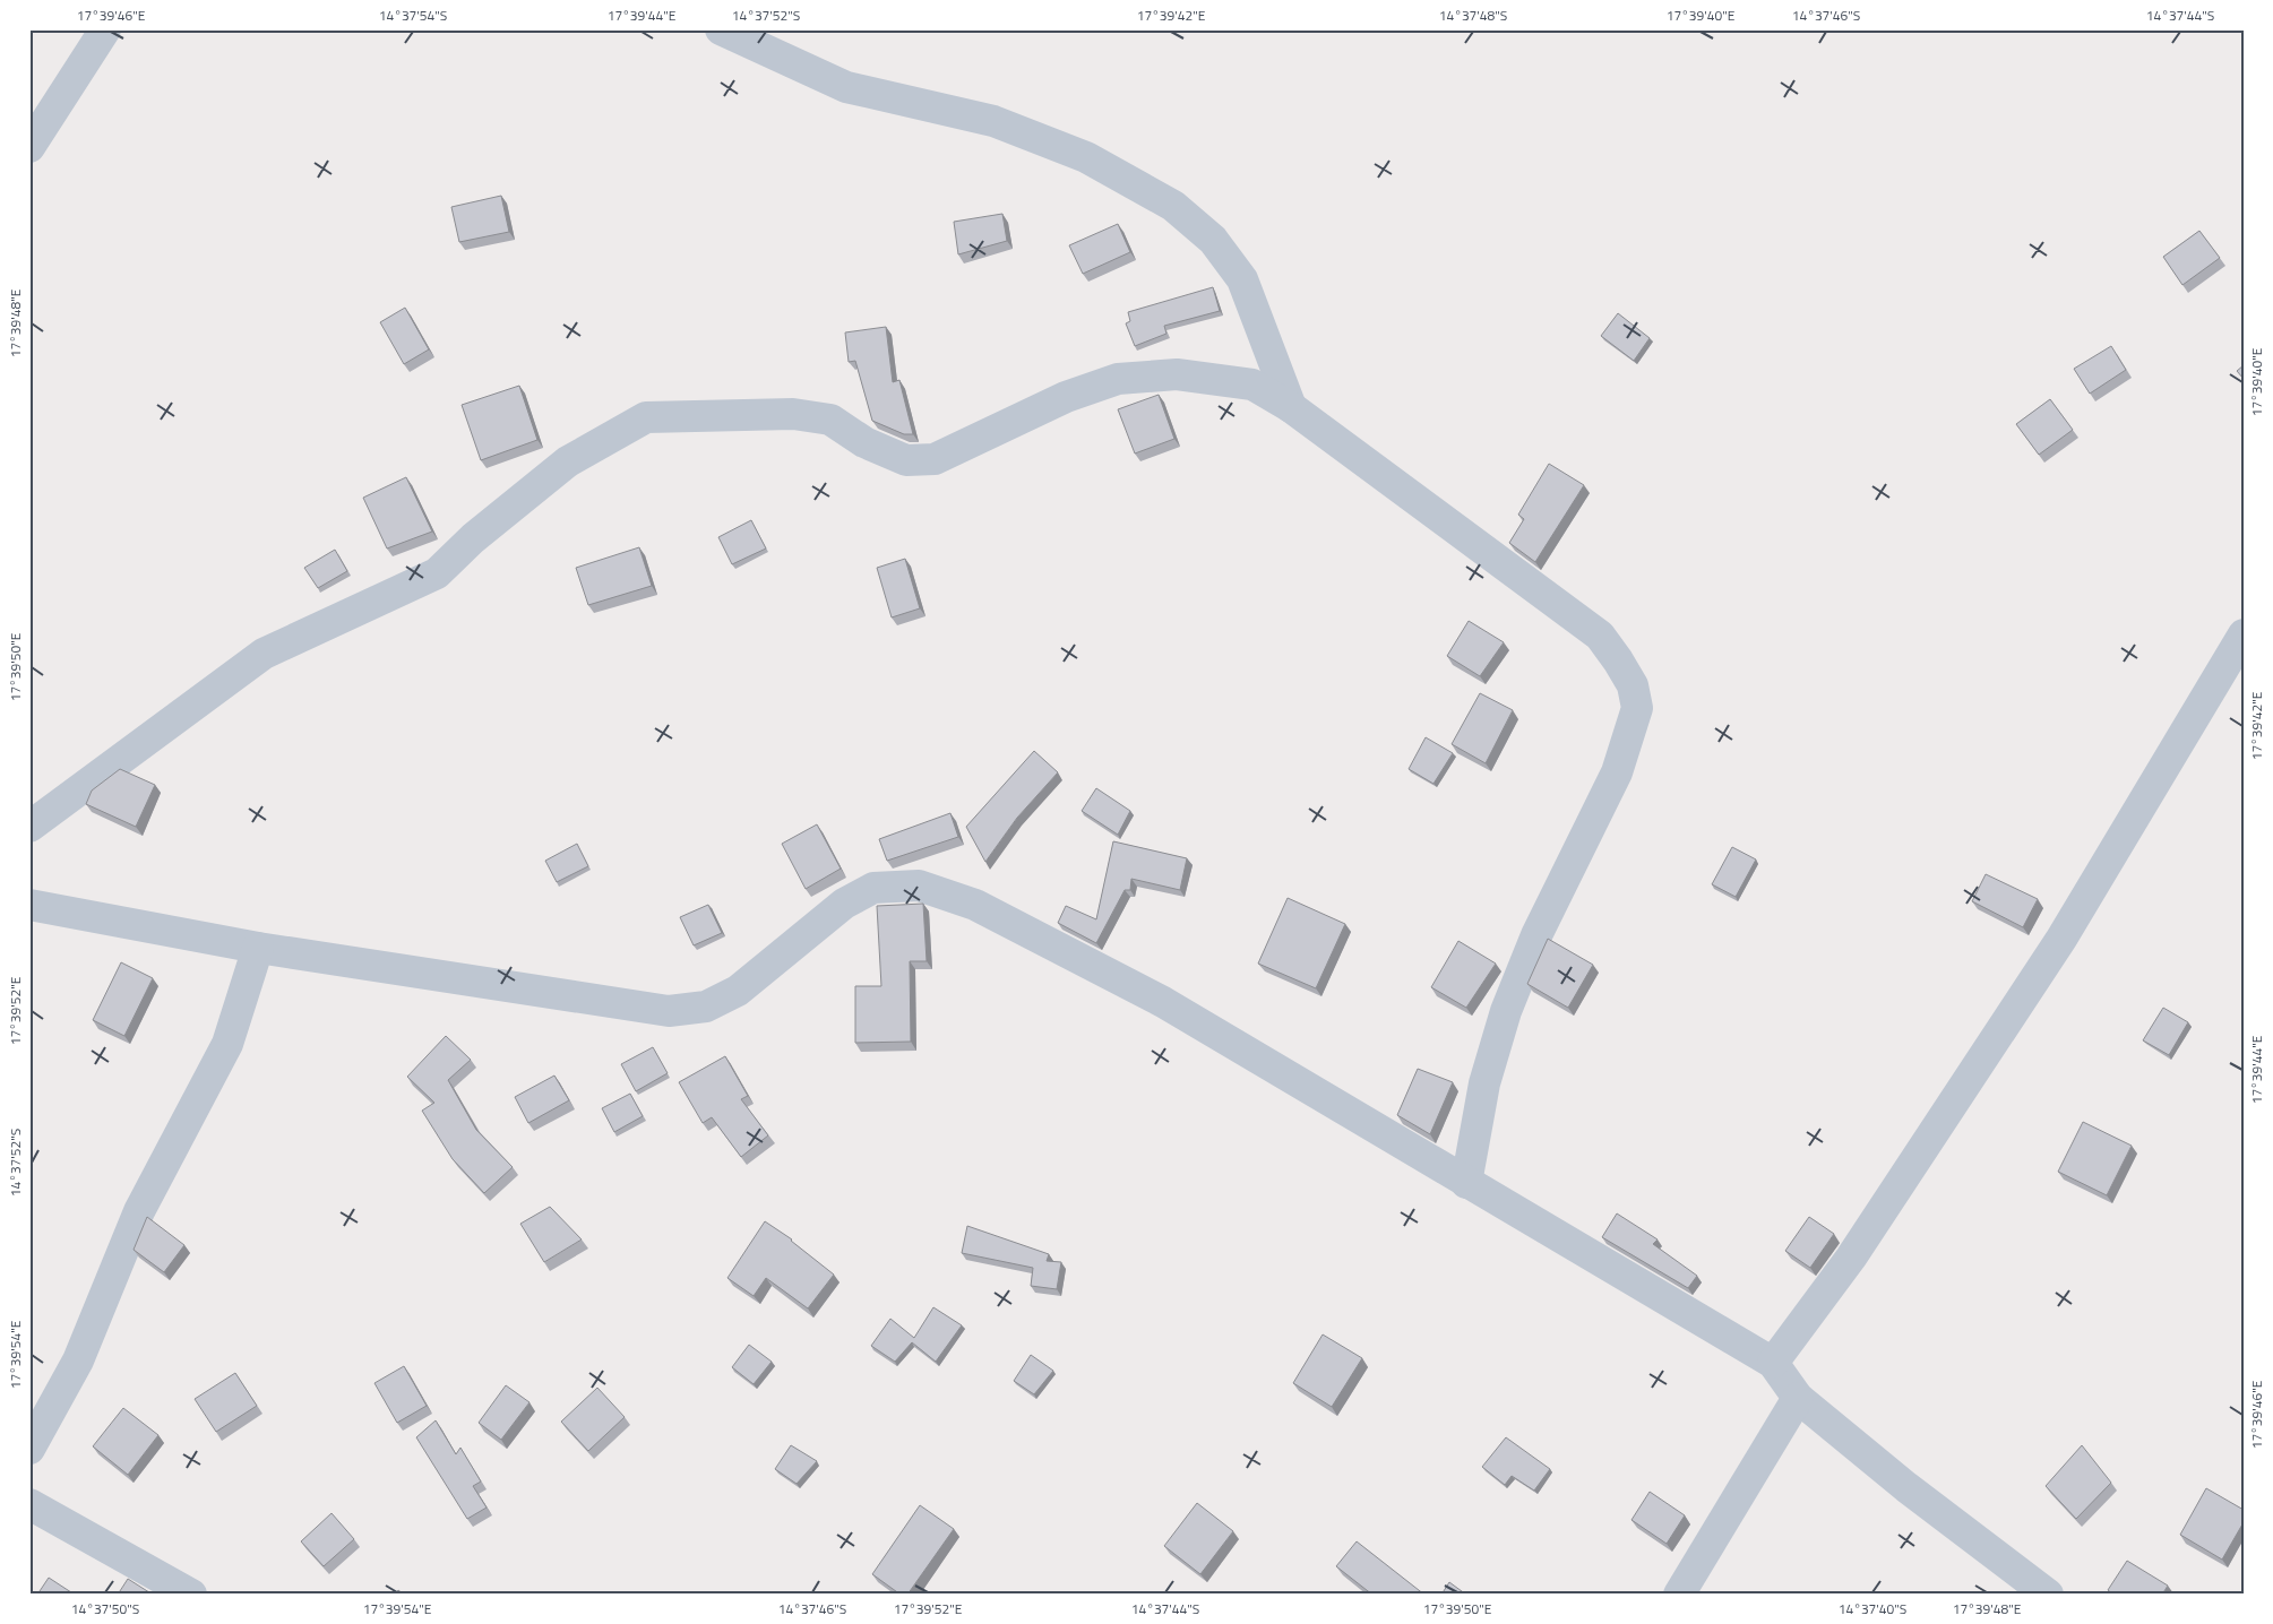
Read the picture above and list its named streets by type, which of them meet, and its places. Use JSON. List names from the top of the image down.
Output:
{
  "coordinates": [
    "17°39'46\"E",
    "14°37'54\"S",
    "17°39'44\"E",
    "14°37'52\"S",
    "17°39'42\"E",
    "14°37'48\"S",
    "17°39'40\"E",
    "14°37'46\"S",
    "14°37'44\"S",
    "17°39'48\"E",
    "17°39'50\"E",
    "17°39'52\"E",
    "17°39'54\"E",
    "14°37'50\"S",
    "14°37'40\"S"
  ]
}
